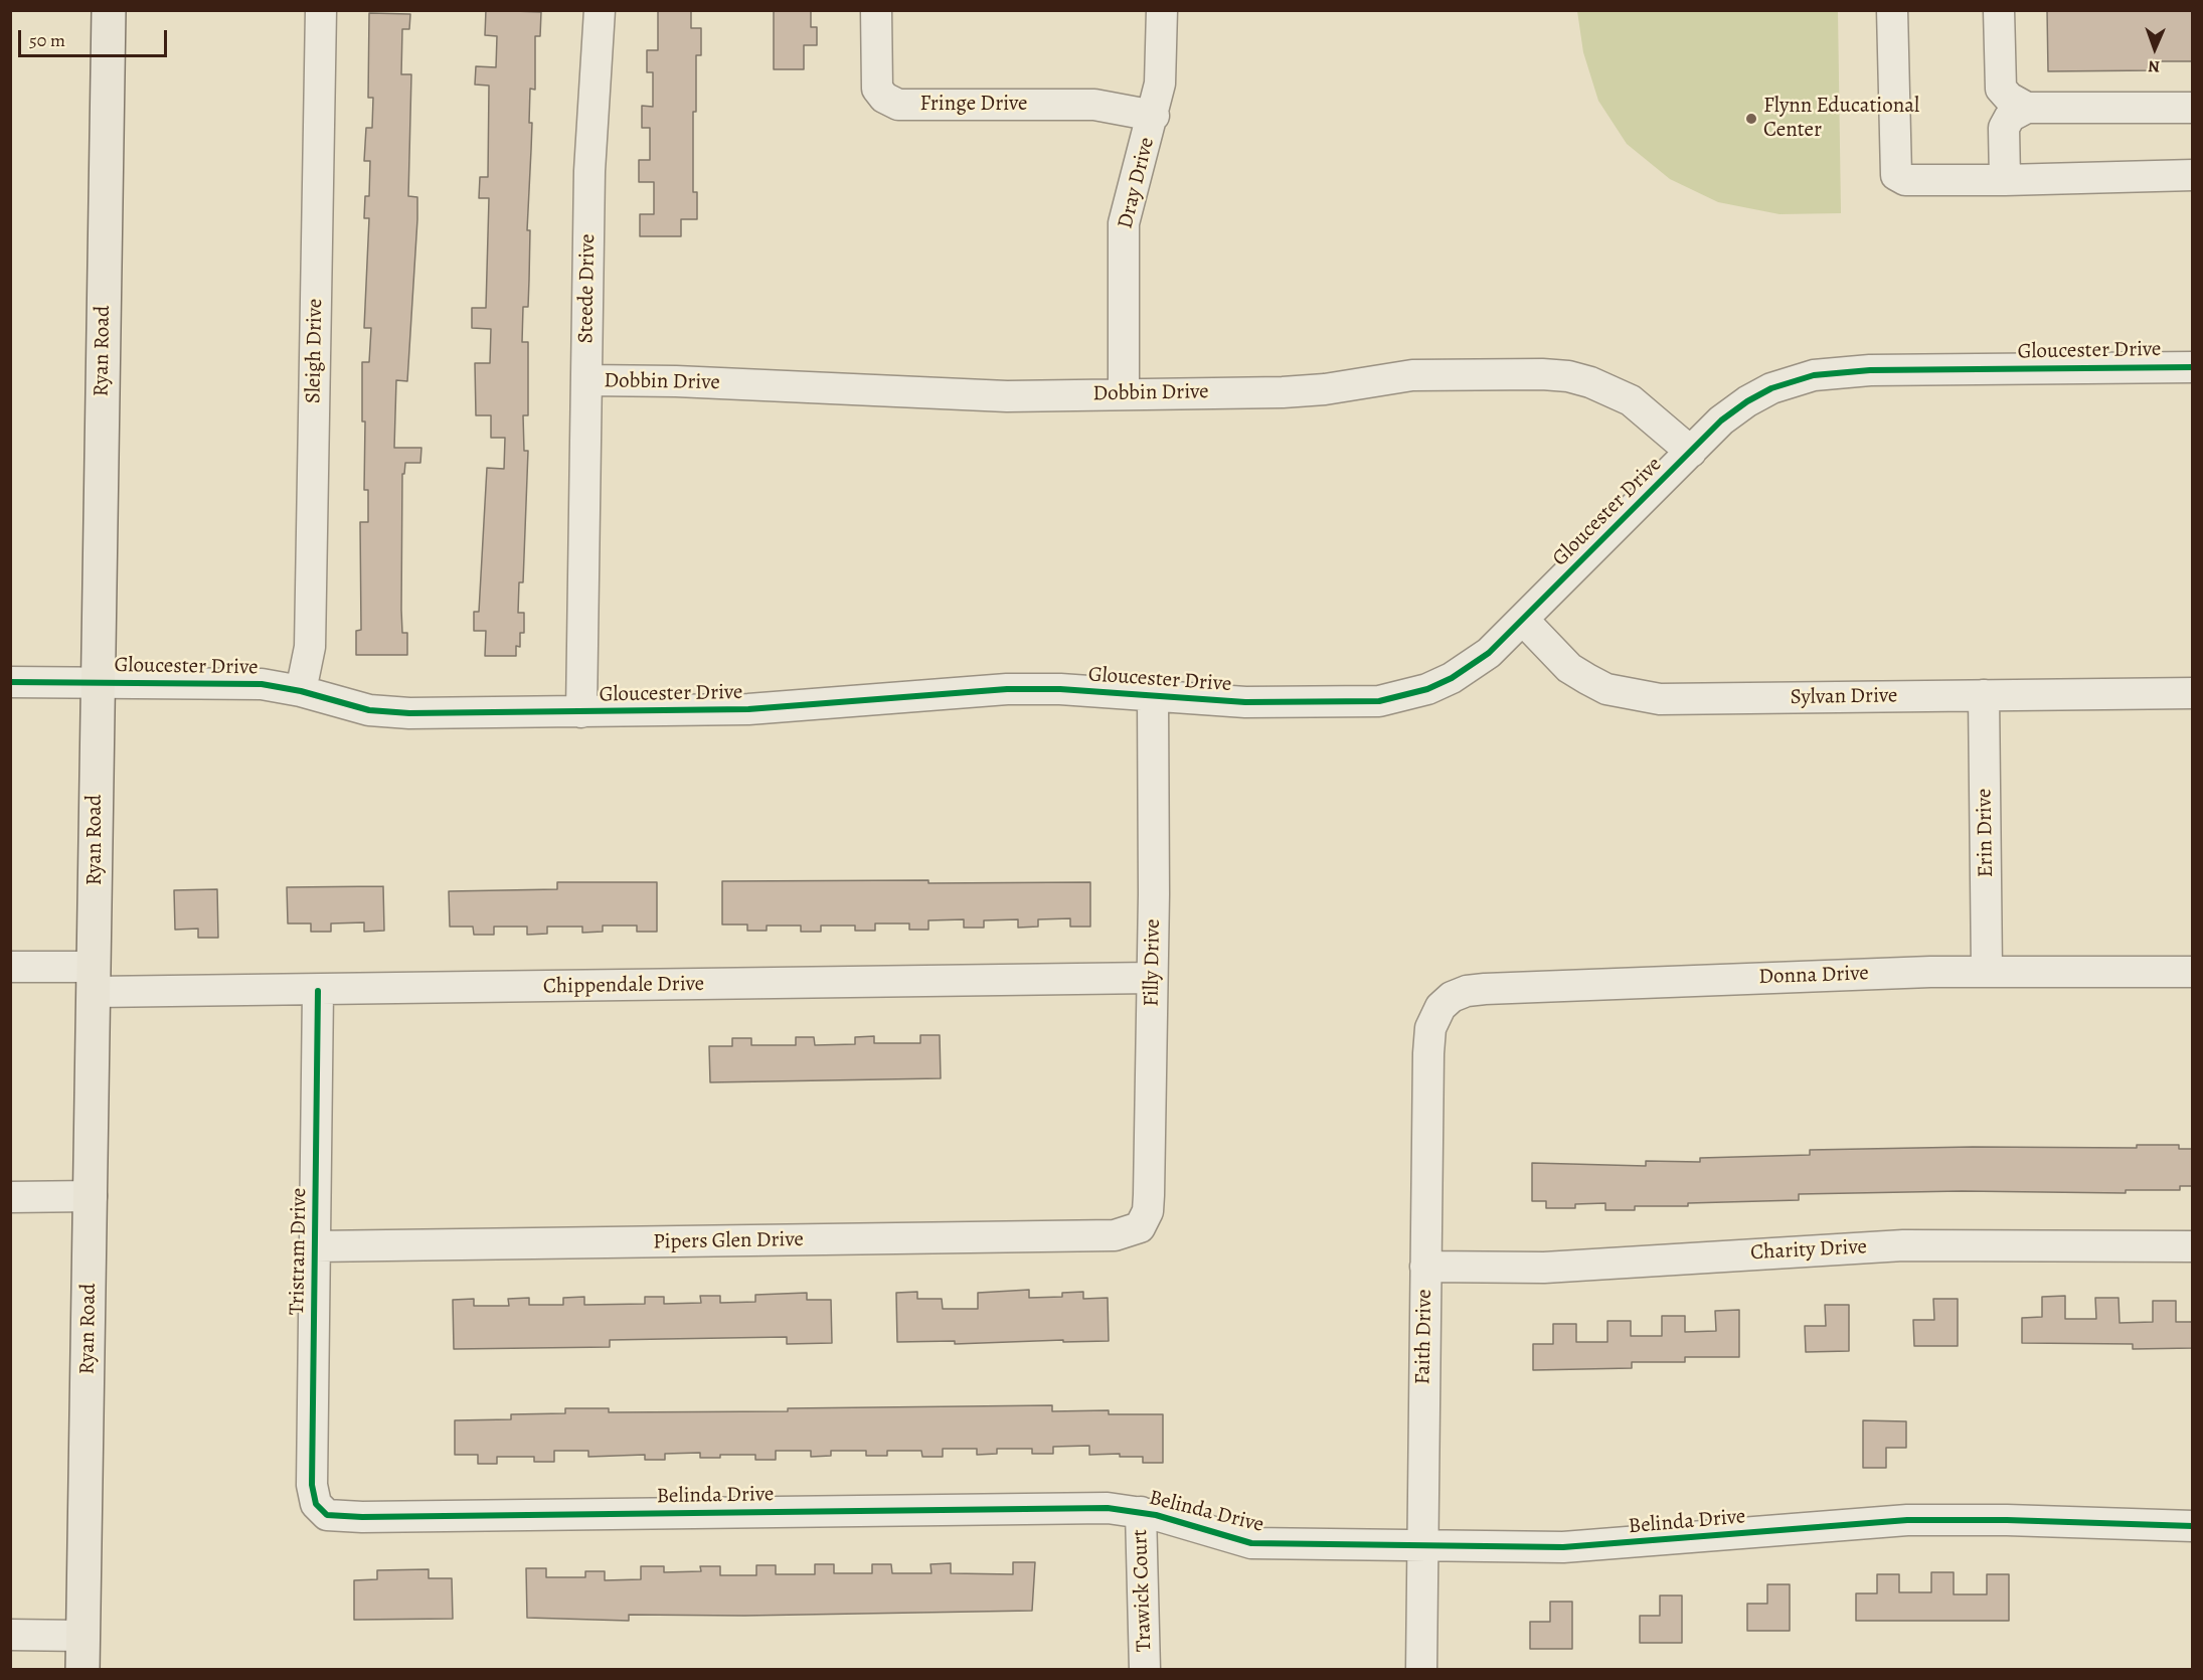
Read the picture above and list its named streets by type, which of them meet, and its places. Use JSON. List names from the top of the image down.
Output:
{
  "streets": {
    "main road": ["Ryan Road"],
    "street": [
      "Fringe Drive",
      "Dray Drive",
      "Steede Drive",
      "Sleigh Drive",
      "Gloucester Drive",
      "Dobbin Drive",
      "Sylvan Drive",
      "Erin Drive",
      "Filly Drive",
      "Donna Drive",
      "Chippendale Drive",
      "Pipers Glen Drive",
      "Charity Drive",
      "Tristram Drive",
      "Faith Drive",
      "Belinda Drive",
      "Trawick Court"
    ]
  },
  "crossings": [
    ["Fringe Drive", "Dray Drive"],
    ["Dray Drive", "Dobbin Drive"],
    ["Steede Drive", "Gloucester Drive"],
    ["Steede Drive", "Dobbin Drive"],
    ["Ryan Road", "Gloucester Drive"],
    ["Ryan Road", "Chippendale Drive"],
    ["Sleigh Drive", "Gloucester Drive"],
    ["Gloucester Drive", "Dobbin Drive"],
    ["Gloucester Drive", "Sylvan Drive"],
    ["Gloucester Drive", "Filly Drive"],
    ["Sylvan Drive", "Erin Drive"],
    ["Erin Drive", "Donna Drive"],
    ["Filly Drive", "Chippendale Drive"],
    ["Filly Drive", "Pipers Glen Drive"],
    ["Donna Drive", "Faith Drive"],
    ["Chippendale Drive", "Tristram Drive"],
    ["Pipers Glen Drive", "Tristram Drive"],
    ["Charity Drive", "Faith Drive"],
    ["Tristram Drive", "Belinda Drive"],
    ["Faith Drive", "Belinda Drive"],
    ["Belinda Drive", "Trawick Court"]
  ],
  "places": ["Flynn Educational Center"],
  "scale_bar": "50 m",
  "north": "bottom"
}
